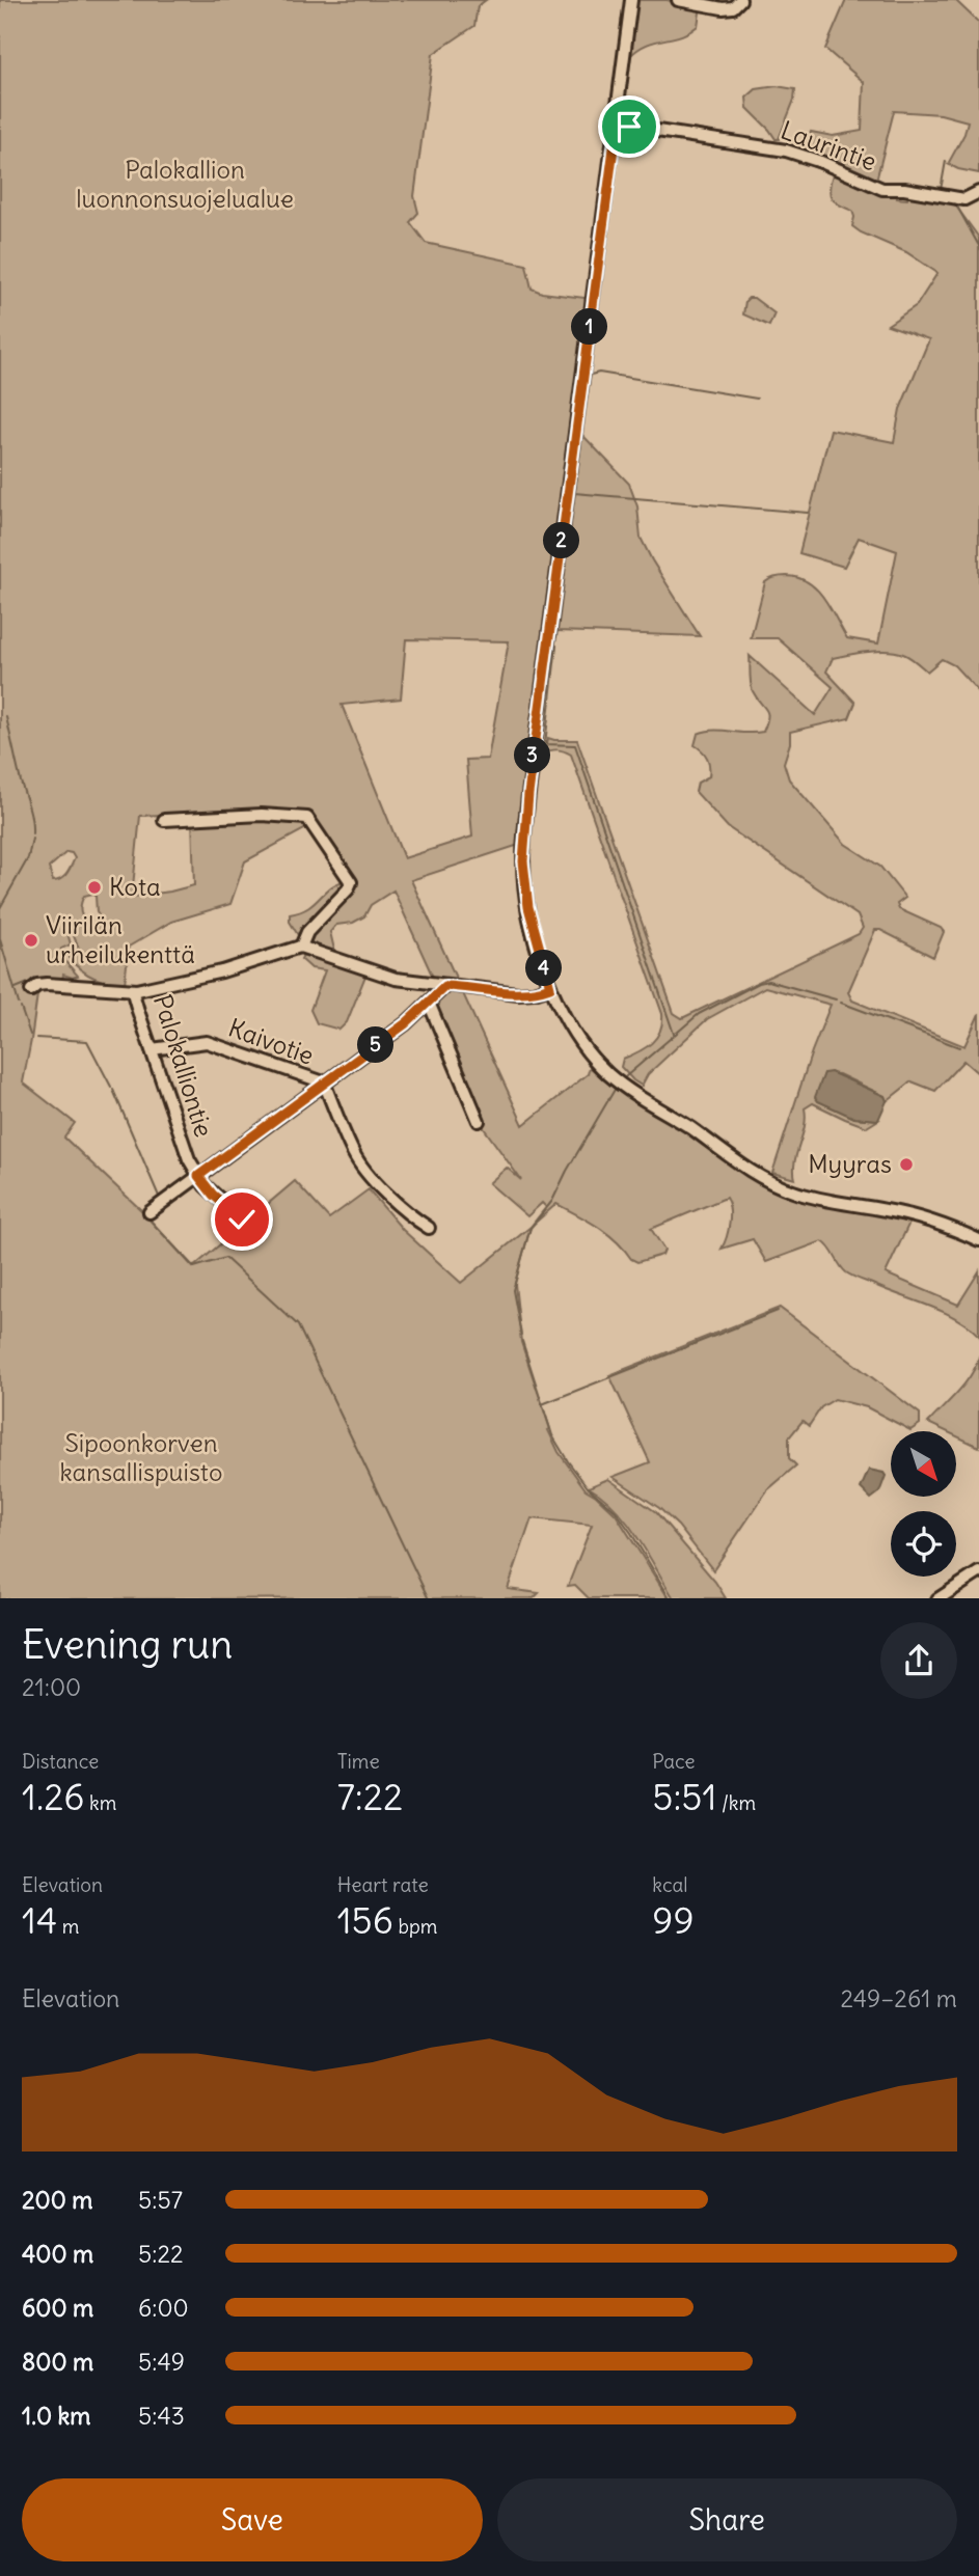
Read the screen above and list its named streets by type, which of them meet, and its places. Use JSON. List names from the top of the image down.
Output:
{
  "streets": {
    "street": ["Laurintie", "Kaivotie", "Palokalliontie"]
  },
  "crossings": [
    ["Kaivotie", "Palokalliontie"]
  ],
  "parks": ["Palokallion luonnonsuojelualue", "Sipoonkorven kansallispuisto"],
  "places": ["Kota", "Viirilän urheilukenttä", "Myyras"],
  "north": "bottom right",
  "page": {
    "pins": [
      "1",
      "2",
      "3",
      "4",
      "5"
    ],
    "heading": ["Evening run", "21:00"],
    "stats": [
      ["Distance", "1.26 km"],
      ["Time", "7:22"],
      ["Pace", "5:51 /km"],
      ["Elevation", "14 m"],
      ["Heart rate", "156 bpm"],
      ["kcal", "99"]
    ],
    "chart": ["Elevation", "249–261 m"],
    "list": [
      {
        "name": "200 m",
        "note": "5:57"
      },
      {
        "name": "400 m",
        "note": "5:22"
      },
      {
        "name": "600 m",
        "note": "6:00"
      },
      {
        "name": "800 m",
        "note": "5:49"
      },
      {
        "name": "1.0 km",
        "note": "5:43"
      }
    ],
    "buttons": ["Save", "Share"]
  }
}
